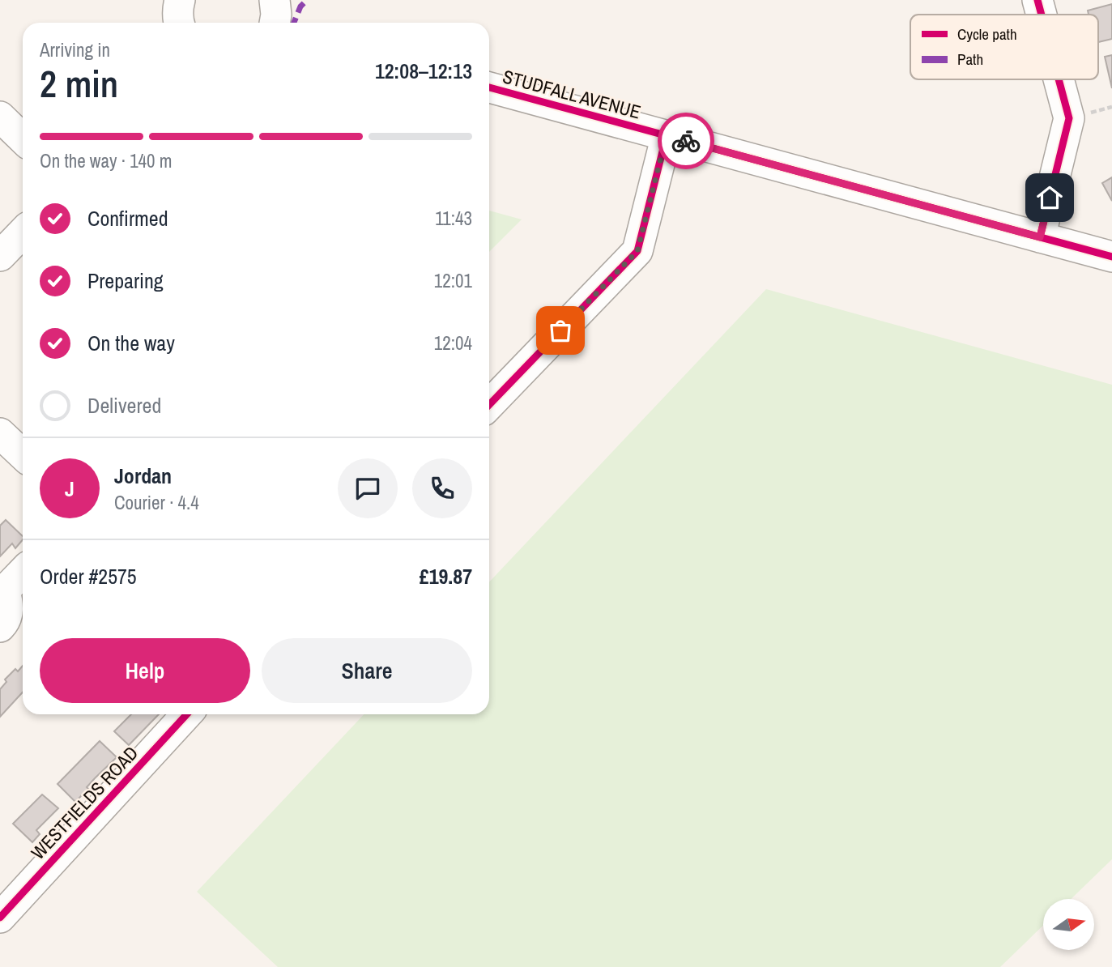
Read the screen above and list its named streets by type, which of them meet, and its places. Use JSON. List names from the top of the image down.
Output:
{
  "streets": {
    "street": ["STUDFALL AVENUE", "WESTFIELDS ROAD"]
  },
  "legend": ["Cycle path", "Path"],
  "north": "right",
  "page": {
    "heading": ["2 min", "Arriving in", "12:08–12:13"],
    "panel": [
      "Jordan",
      "Courier · 4.4",
      "Order #2575",
      "£19.87"
    ],
    "bar": "On the way · 140 m",
    "list": [
      ["Confirmed", "11:43"],
      ["Preparing", "12:01"],
      ["On the way", "12:04"],
      "Delivered"
    ],
    "round": "J",
    "buttons": ["Help", "Share"]
  }
}
